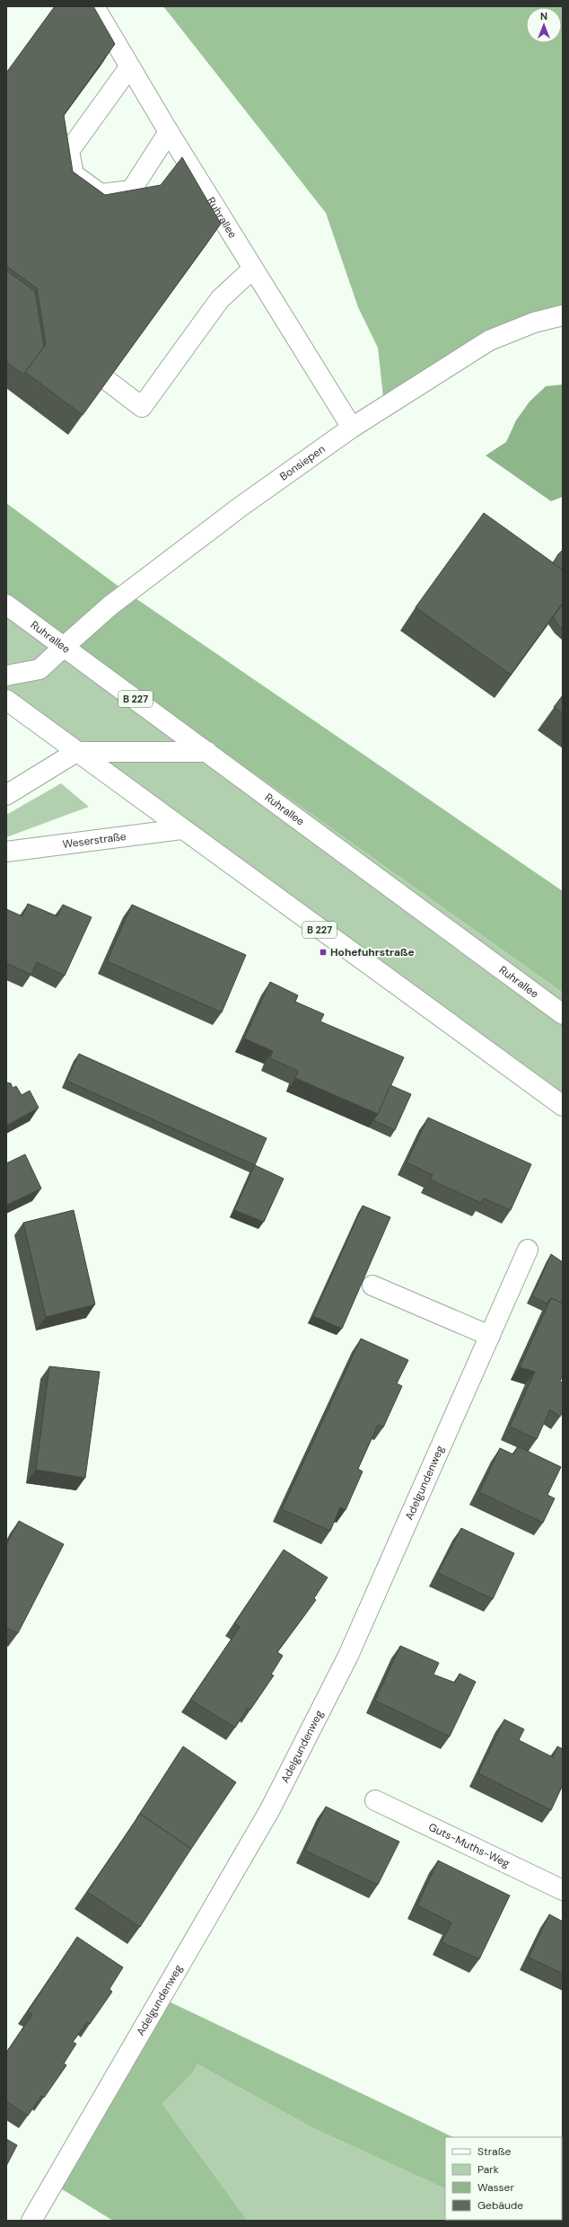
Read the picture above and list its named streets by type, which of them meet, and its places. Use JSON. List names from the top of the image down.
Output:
{
  "streets": {
    "street": [
      "Ruhrallee",
      "Bonsiepen",
      "B 227",
      "Weserstraße",
      "Adelgundenweg",
      "Guts-Muths-Weg"
    ]
  },
  "crossings": [
    ["Ruhrallee", "Bonsiepen"],
    ["B 227", "Weserstraße"]
  ],
  "places": {
    "transit": ["Hohefuhrstraße"]
  },
  "legend": [
    "Straße",
    "Park",
    "Wasser",
    "Gebäude"
  ],
  "north": "top"
}
